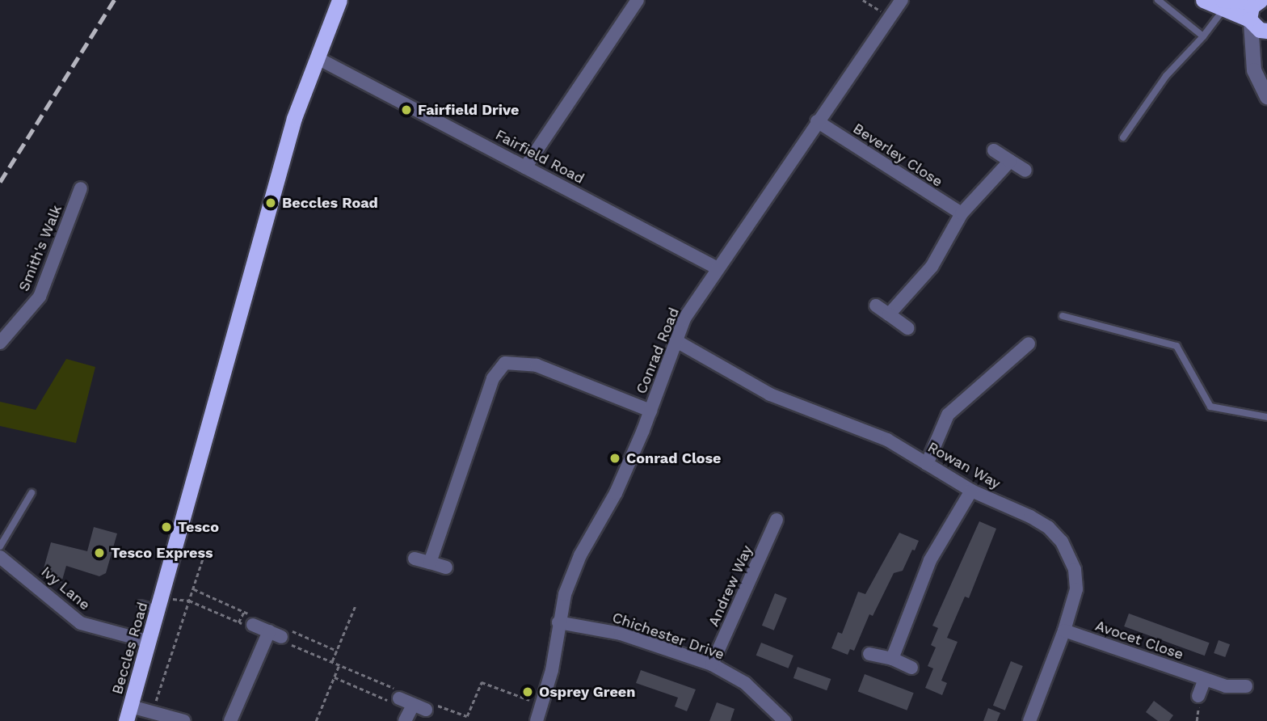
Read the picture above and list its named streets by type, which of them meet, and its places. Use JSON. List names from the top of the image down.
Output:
{
  "streets": {
    "highway": ["Beccles Road"],
    "street": [
      "Beverley Close",
      "Fairfield Road",
      "Smith's Walk",
      "Conrad Road",
      "Rowan Way",
      "Andrew Way",
      "Ivy Lane",
      "Chichester Drive",
      "Avocet Close"
    ]
  },
  "crossings": [
    ["Beverley Close", "Conrad Road"],
    ["Fairfield Road", "Conrad Road"],
    ["Fairfield Road", "Beccles Road"],
    ["Conrad Road", "Rowan Way"],
    ["Conrad Road", "Chichester Drive"],
    ["Rowan Way", "Avocet Close"],
    ["Andrew Way", "Chichester Drive"],
    ["Ivy Lane", "Beccles Road"]
  ],
  "places": [
    "Fairfield Drive",
    "Beccles Road",
    "Conrad Close",
    "Tesco",
    "Tesco Express",
    "Osprey Green"
  ]
}
